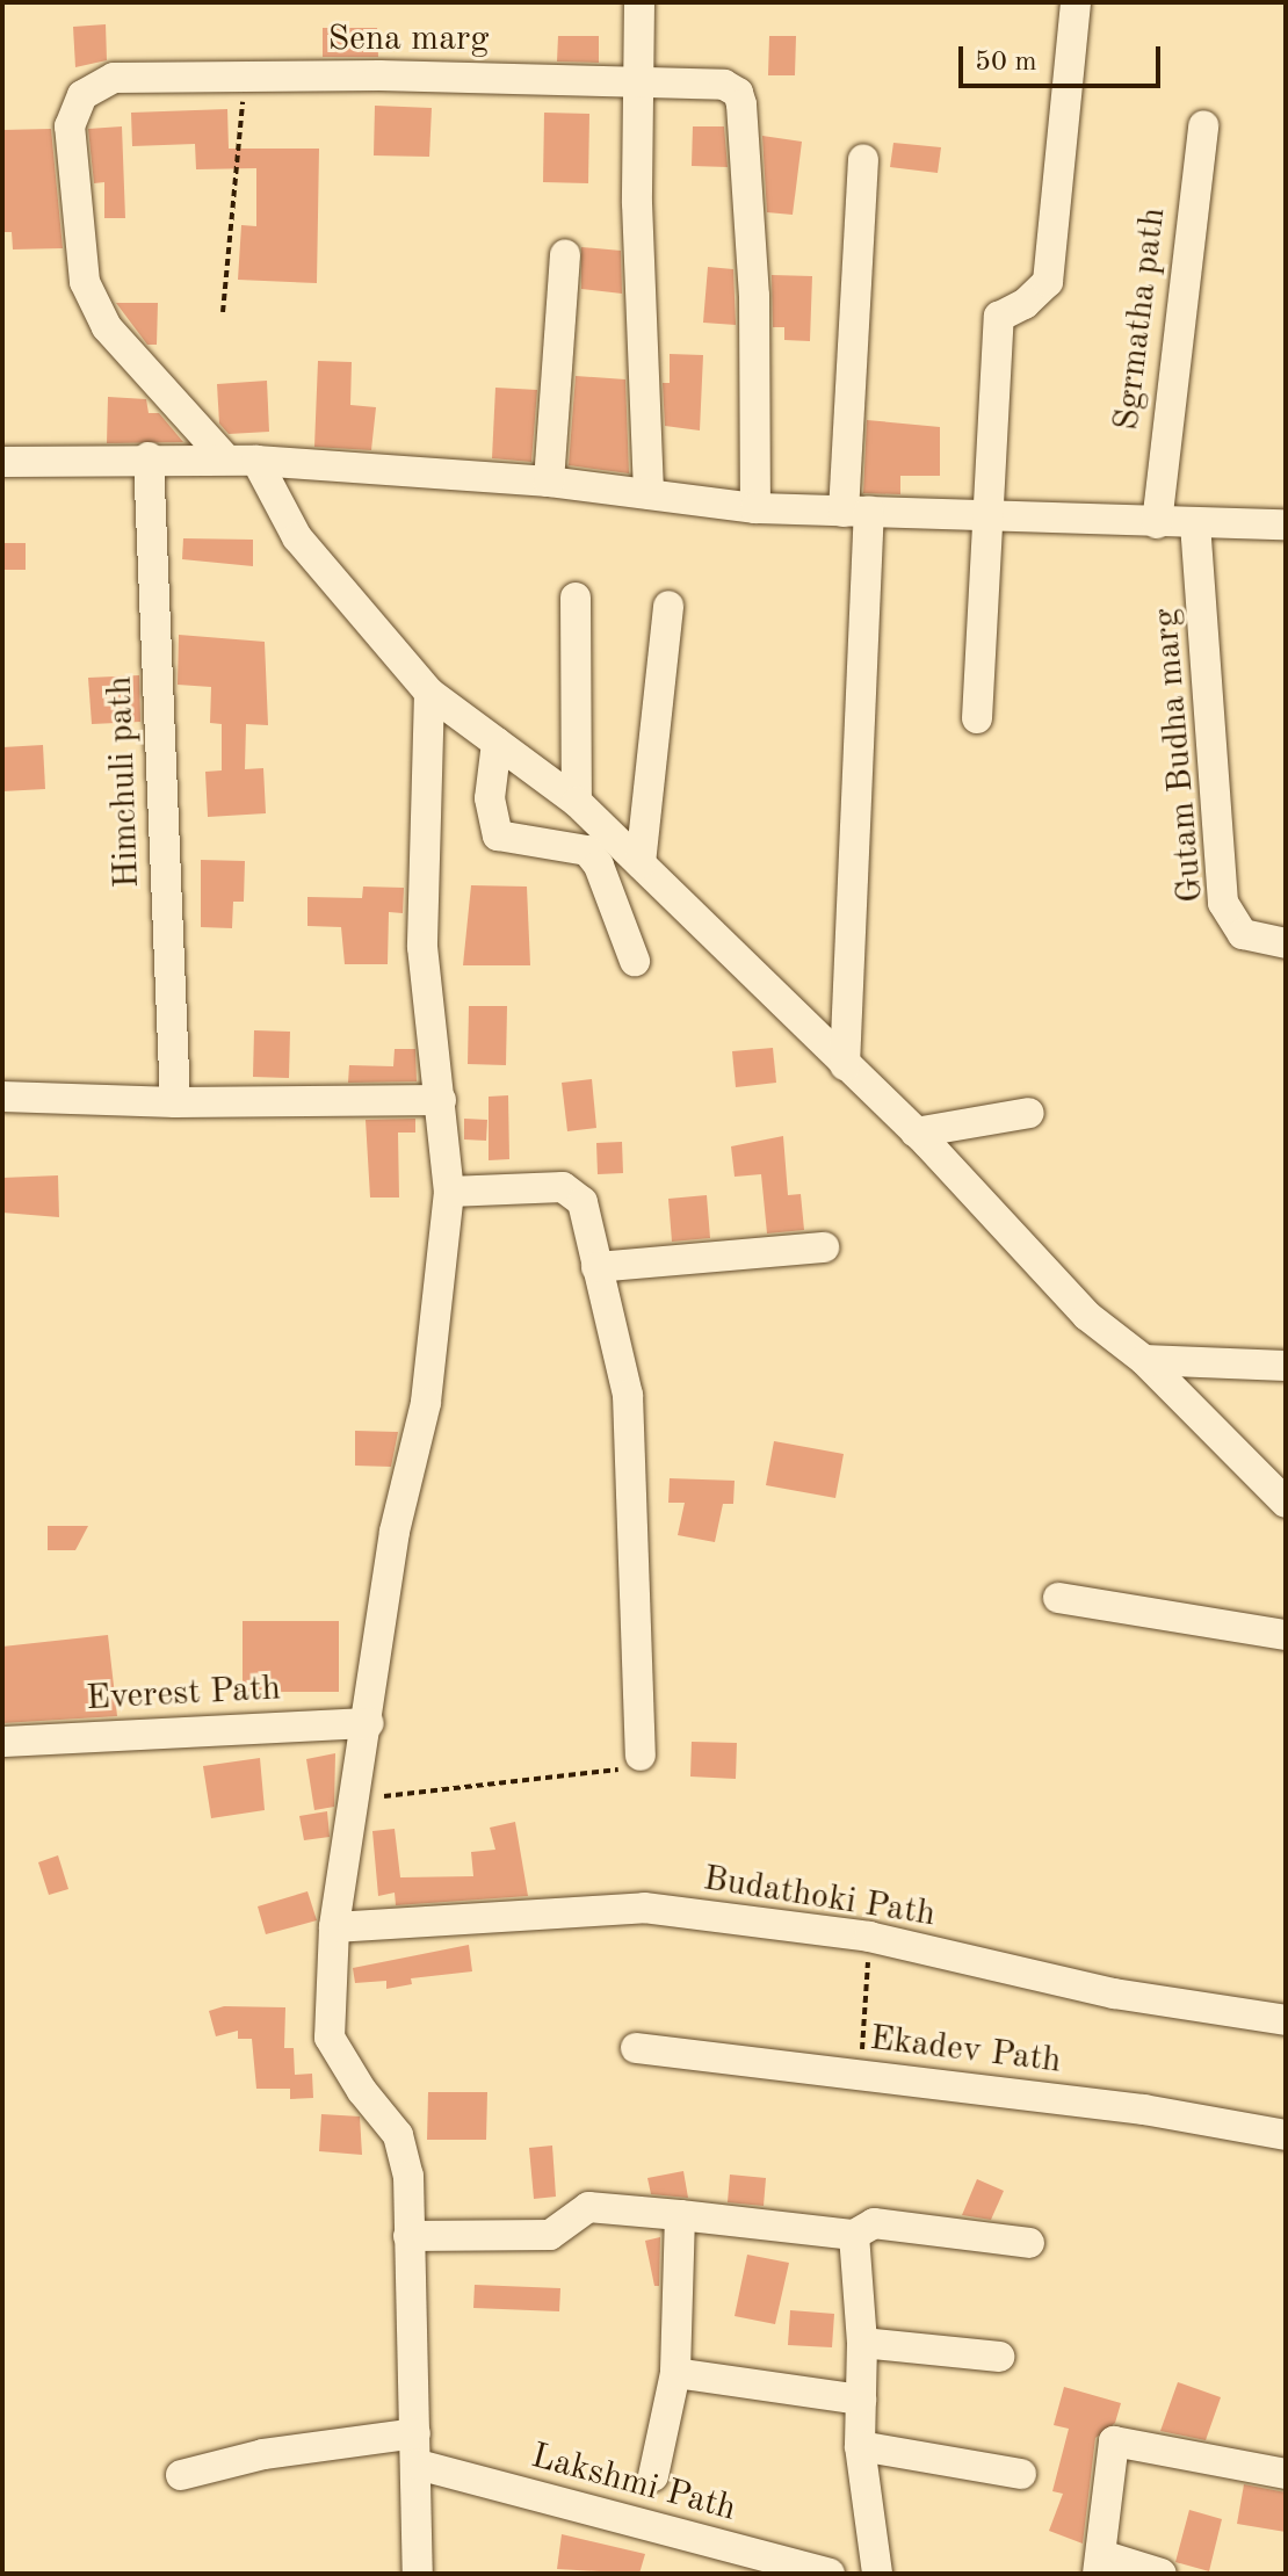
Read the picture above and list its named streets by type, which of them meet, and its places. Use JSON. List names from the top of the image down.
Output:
{
  "streets": {
    "street": [
      "Sena marg",
      "Sgrmatha path",
      "Gutam Budha marg",
      "Himchuli path",
      "Everest Path",
      "Budathoki Path",
      "Ekadev Path",
      "Lakshmi Path"
    ]
  },
  "scale_bar": "50 m"
}
